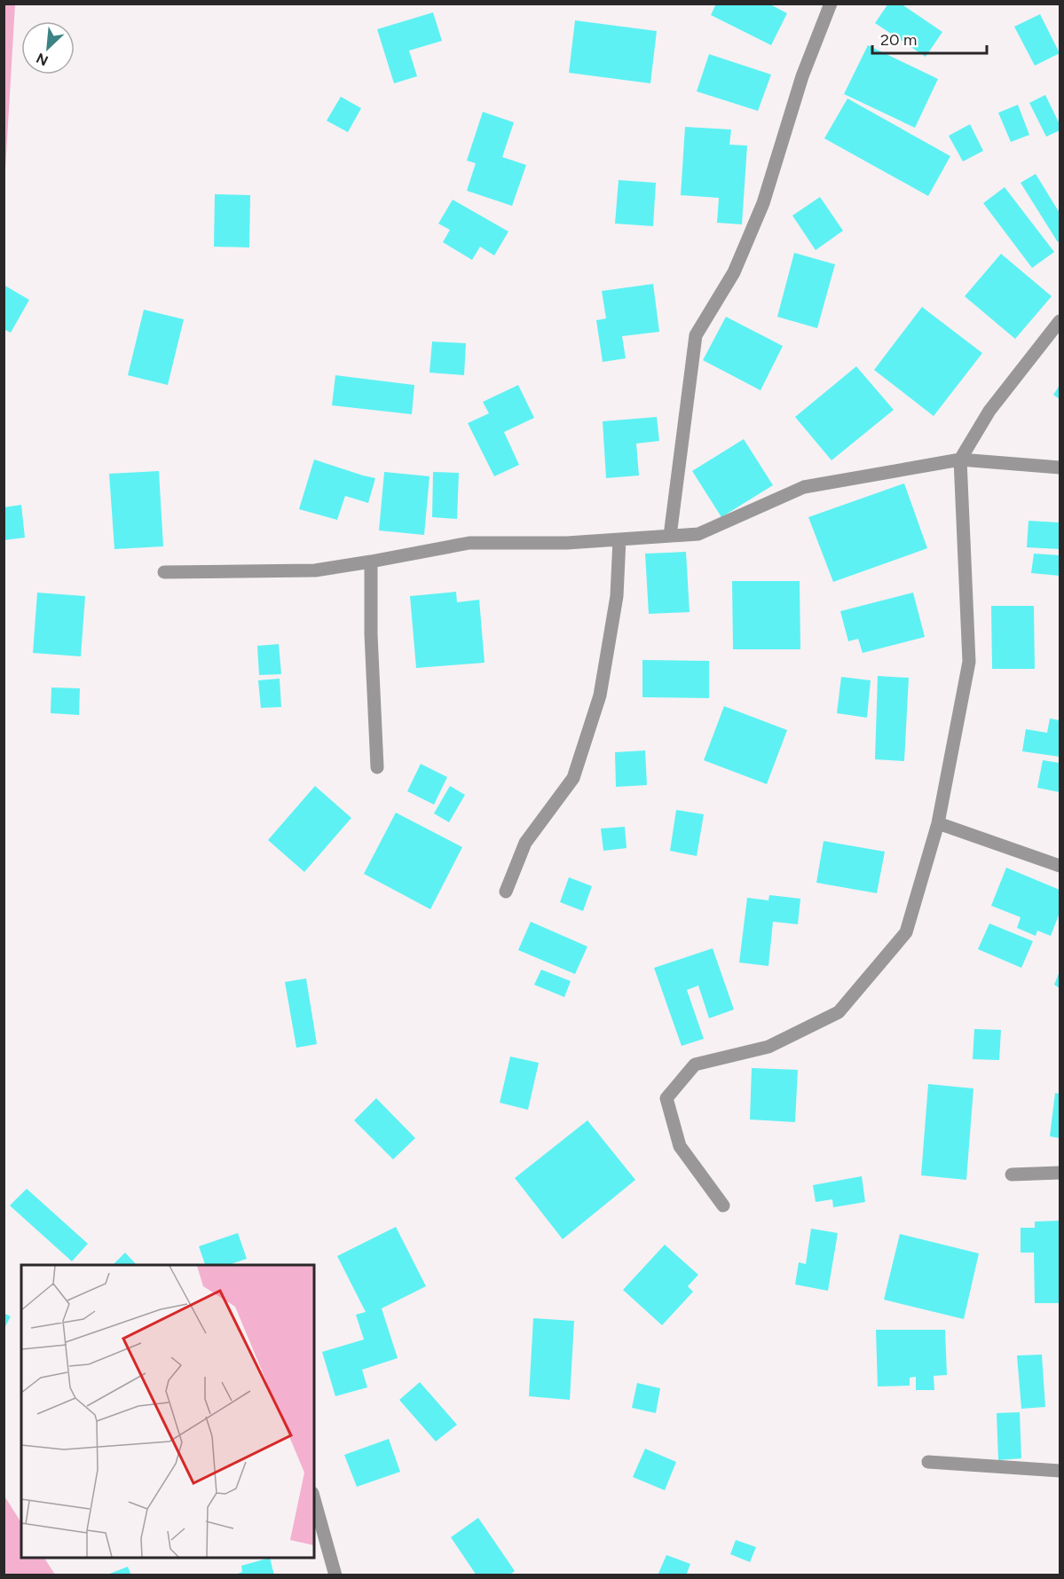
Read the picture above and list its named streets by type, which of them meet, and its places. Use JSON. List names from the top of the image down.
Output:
{
  "scale_bar": "20 m",
  "north": "bottom left"
}
